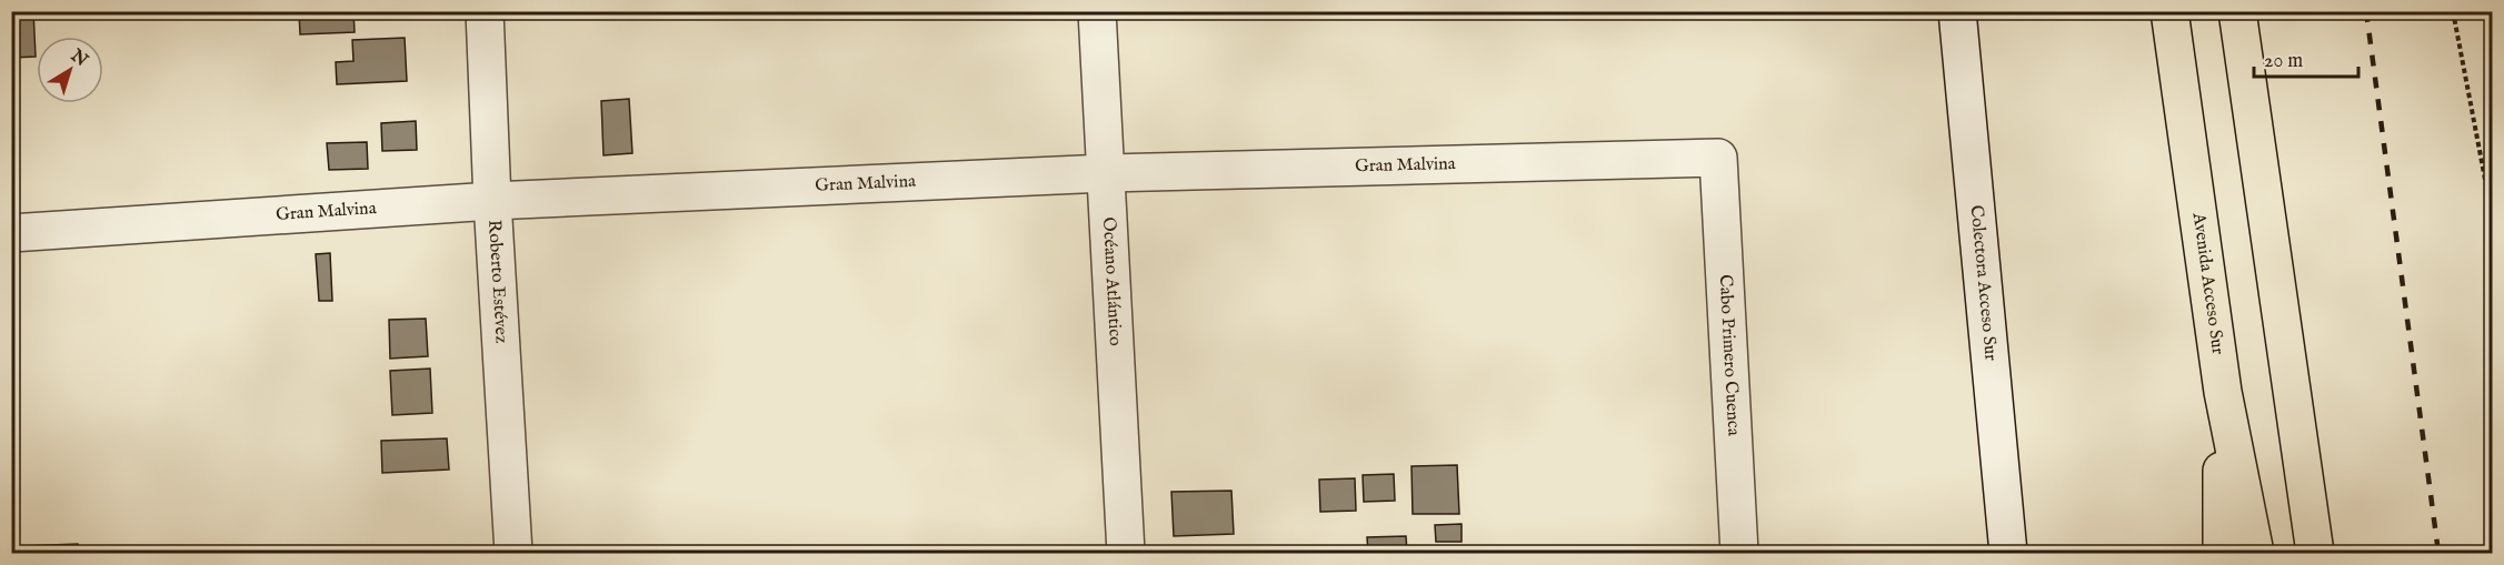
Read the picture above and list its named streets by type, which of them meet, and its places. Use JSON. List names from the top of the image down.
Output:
{
  "streets": {
    "highway": ["Avenida Acceso Sur"],
    "street": [
      "Gran Malvina",
      "Océano Atlántico",
      "Roberto Estévez",
      "Colectora Acceso Sur",
      "Cabo Primero Cuenca"
    ]
  },
  "crossings": [
    ["Gran Malvina", "Océano Atlántico"],
    ["Gran Malvina", "Roberto Estévez"],
    ["Gran Malvina", "Cabo Primero Cuenca"]
  ],
  "scale_bar": "20 m",
  "north": "top right"
}
